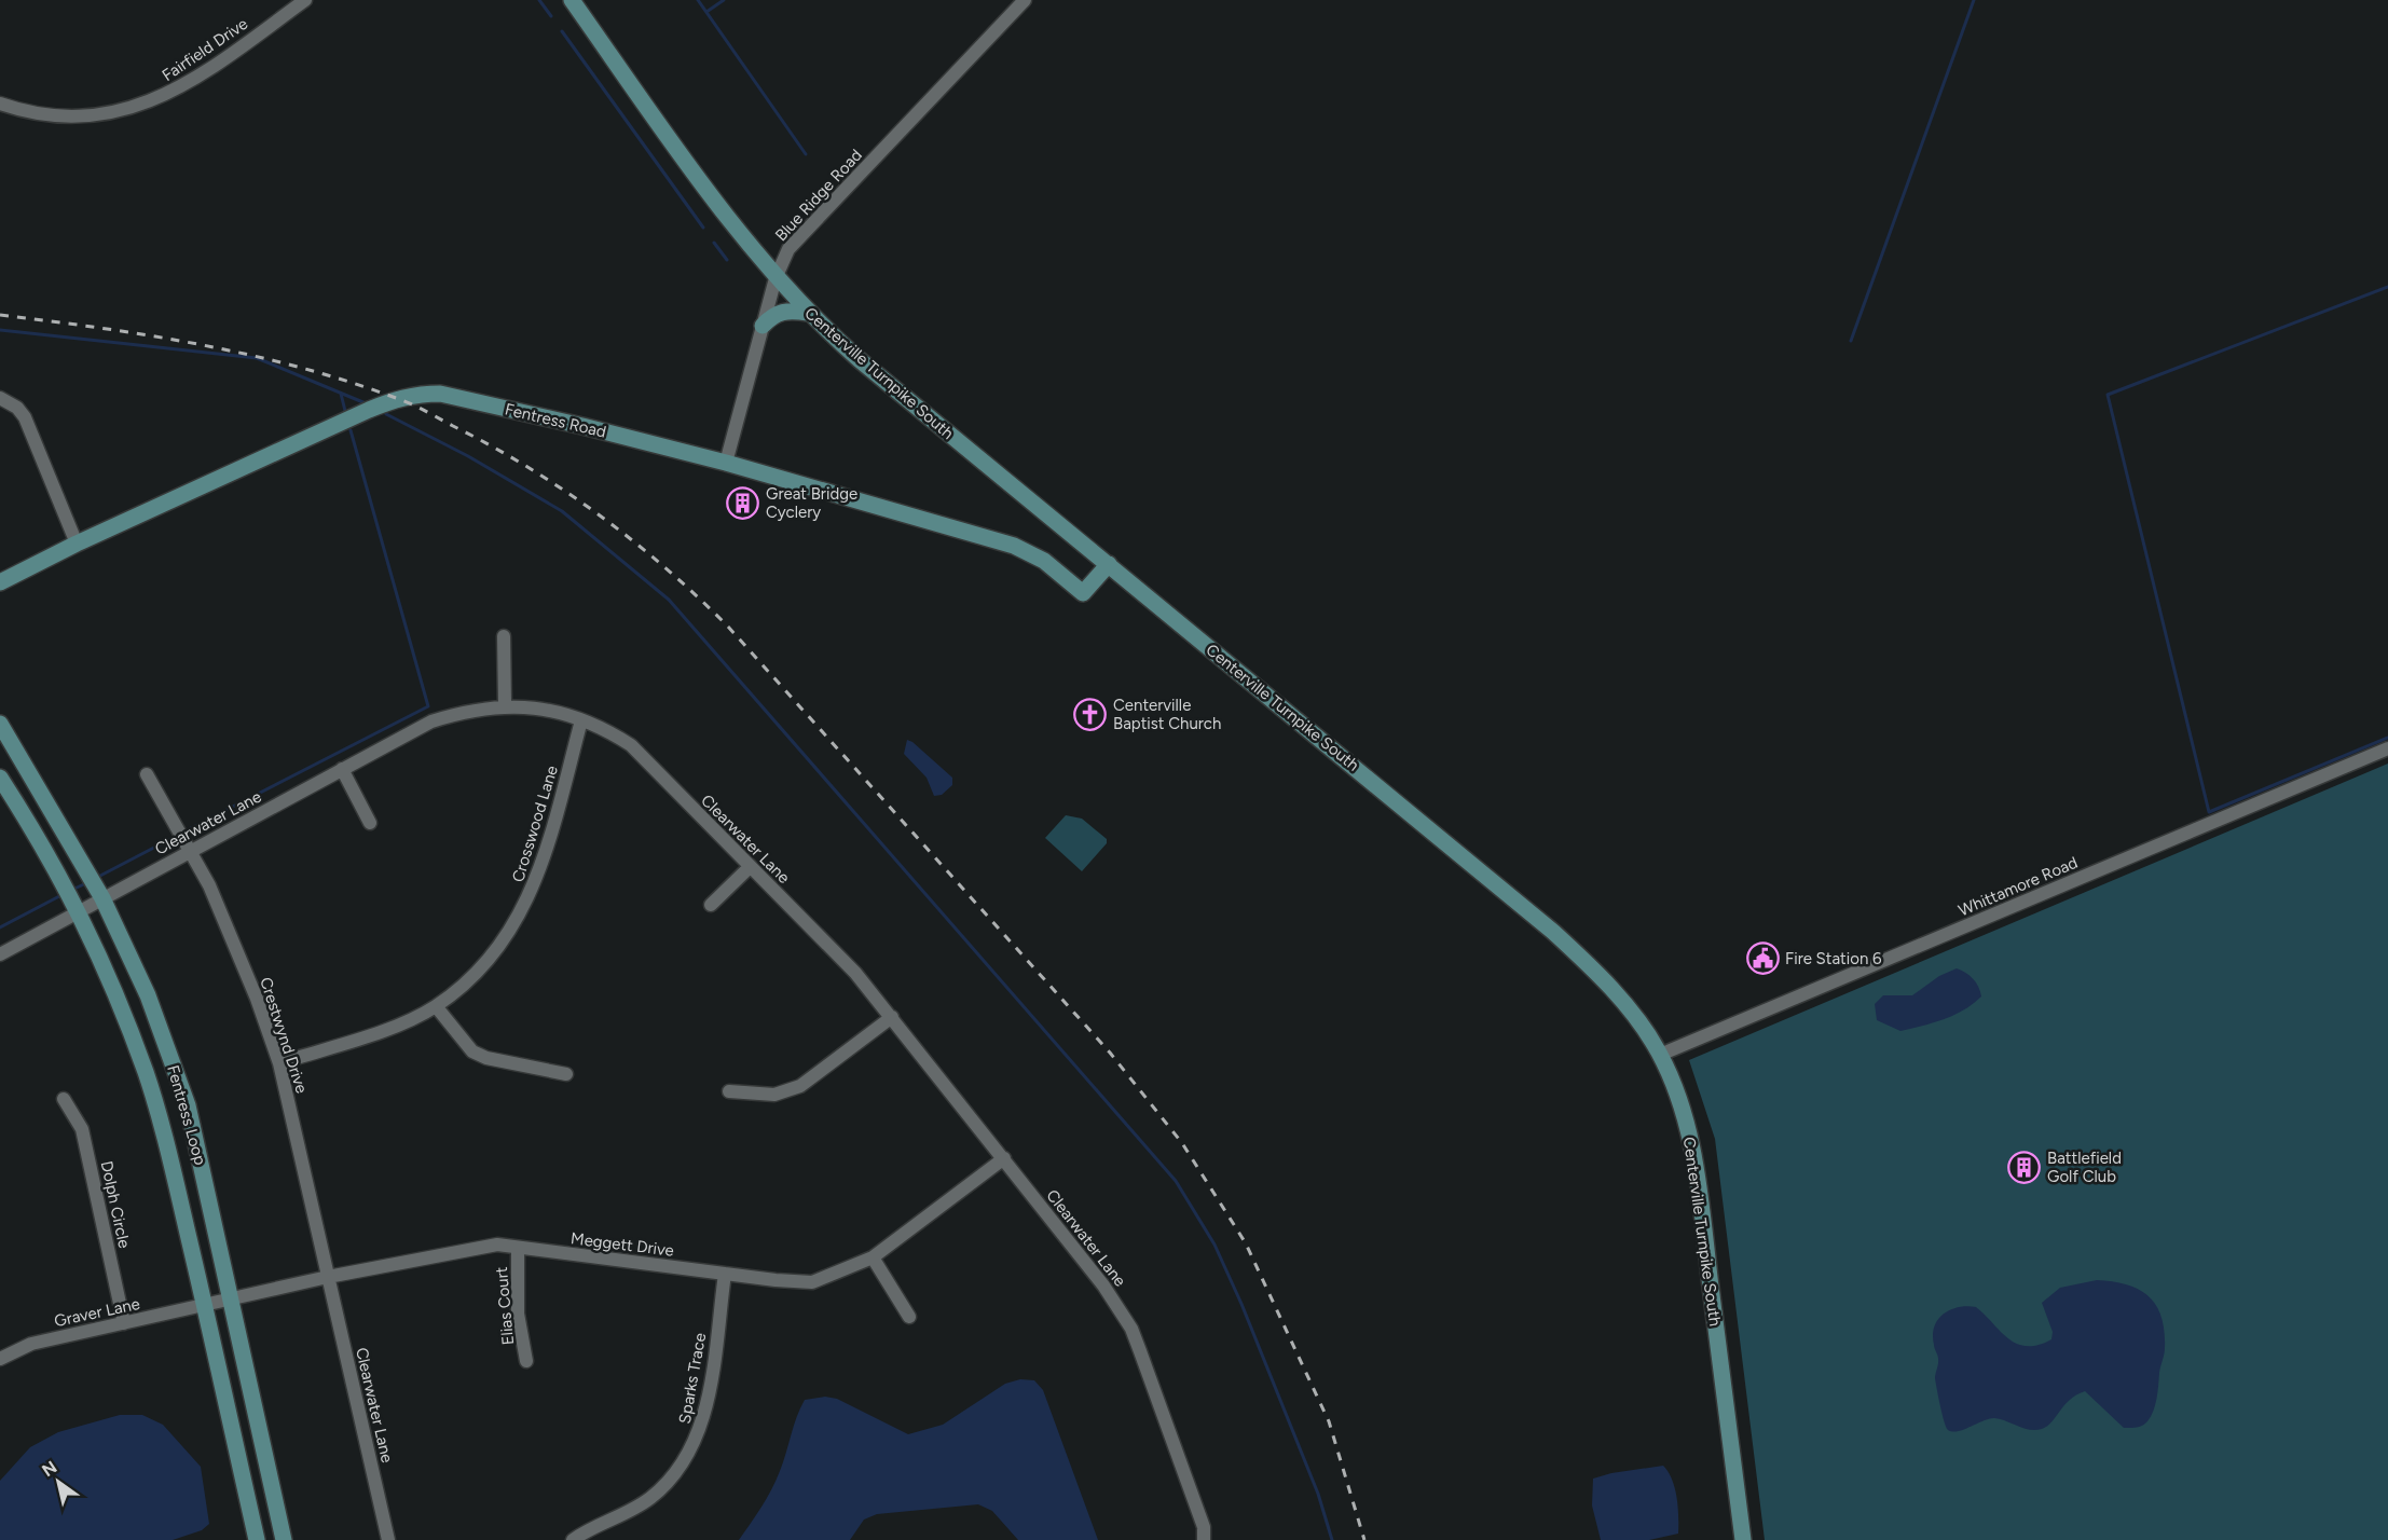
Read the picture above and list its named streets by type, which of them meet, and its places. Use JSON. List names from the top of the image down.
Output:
{
  "streets": {
    "street": [
      "Fairfield Drive",
      "Blue Ridge Road",
      "Centerville Turnpike South",
      "Fentress Road",
      "Clearwater Lane",
      "Crosswood Lane",
      "Whittamore Road",
      "Crestwynd Drive",
      "Fentress Loop",
      "Dolph Circle",
      "Meggett Drive",
      "Elias Court",
      "Graver Lane",
      "Sparks Trace"
    ]
  },
  "crossings": [
    ["Blue Ridge Road", "Centerville Turnpike South"],
    ["Blue Ridge Road", "Fentress Road"],
    ["Centerville Turnpike South", "Fentress Road"],
    ["Centerville Turnpike South", "Whittamore Road"],
    ["Clearwater Lane", "Crosswood Lane"],
    ["Clearwater Lane", "Crestwynd Drive"],
    ["Clearwater Lane", "Fentress Loop"],
    ["Clearwater Lane", "Meggett Drive"],
    ["Crosswood Lane", "Crestwynd Drive"],
    ["Crestwynd Drive", "Meggett Drive"],
    ["Fentress Loop", "Meggett Drive"],
    ["Fentress Loop", "Graver Lane"],
    ["Dolph Circle", "Graver Lane"],
    ["Meggett Drive", "Elias Court"],
    ["Meggett Drive", "Graver Lane"],
    ["Meggett Drive", "Sparks Trace"]
  ],
  "places": {
    "building": ["Great Bridge Cyclery", "Battlefield Golf Club"],
    "church": ["Centerville Baptist Church"],
    "public building": ["Fire Station 6"]
  },
  "north": "top left"
}
